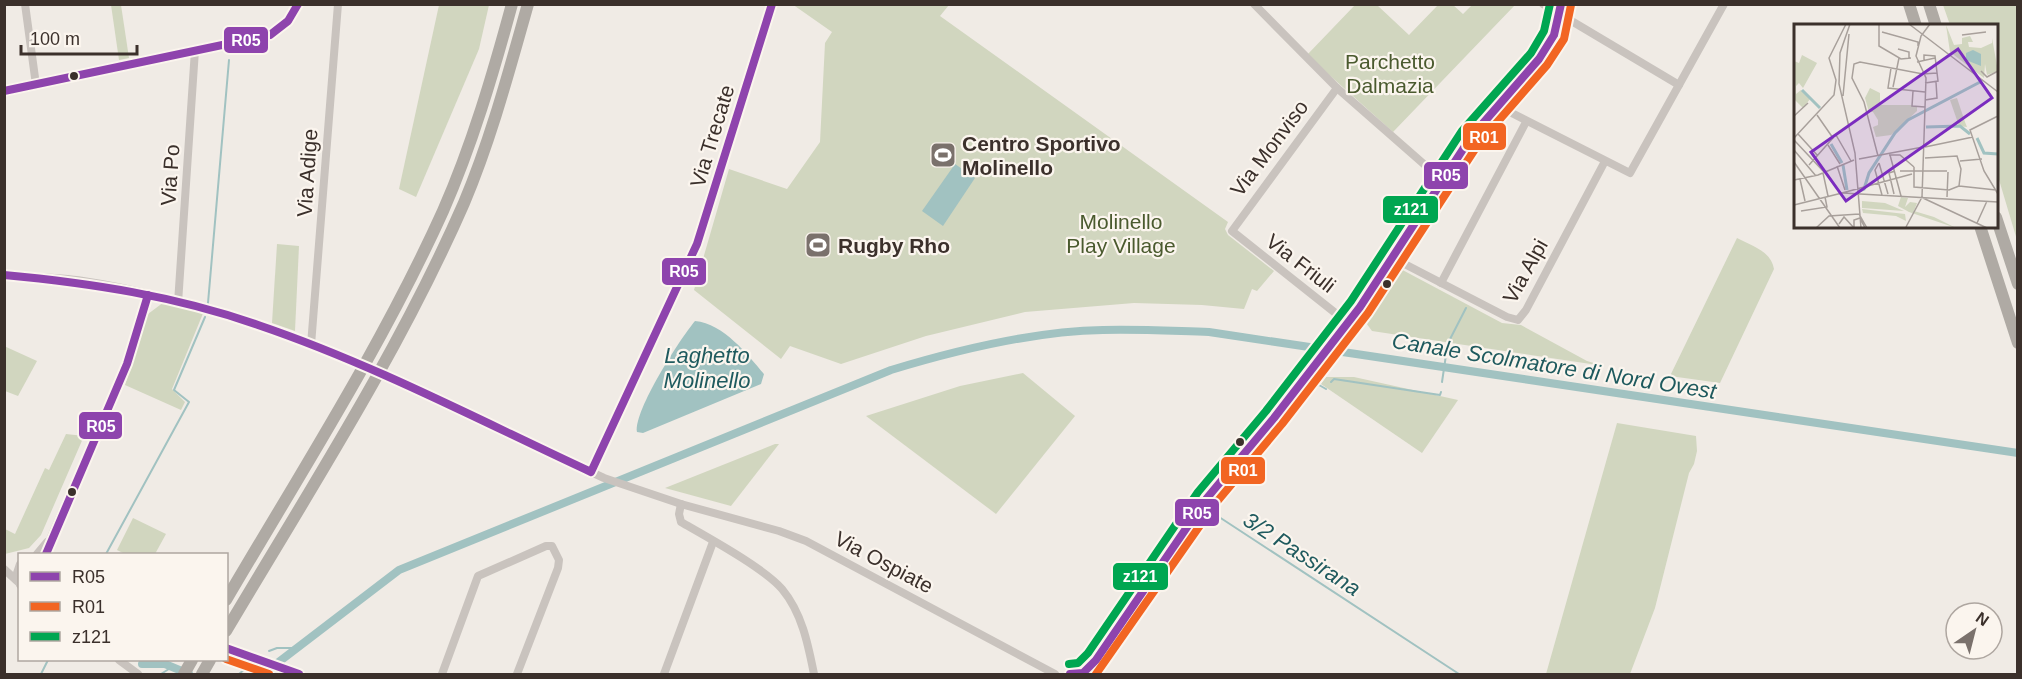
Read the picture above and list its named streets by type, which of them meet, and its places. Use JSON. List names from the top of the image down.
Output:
{
  "streets": {
    "street": [
      "Via Trecate",
      "Via Monviso",
      "Via Adige",
      "Via Po",
      "Via Friuli",
      "Via Alpi",
      "Via Ospiate"
    ]
  },
  "crossings": [
    ["Via Trecate", "Via Ospiate"],
    ["Via Monviso", "Via Friuli"]
  ],
  "water": ["Laghetto Molinello", "Canale Scolmatore di Nord Ovest", "3/2 Passirana"],
  "parks": ["Parchetto Dalmazia", "Molinello Play Village"],
  "places": {
    "sports": ["Centro Sportivo Molinello", "Rugby Rho"]
  },
  "lines": ["transit line R05", "transit line z121", "transit line R01"],
  "legend": ["R05", "R01", "z121"],
  "scale_bar": "100 m",
  "north": "top right"
}
